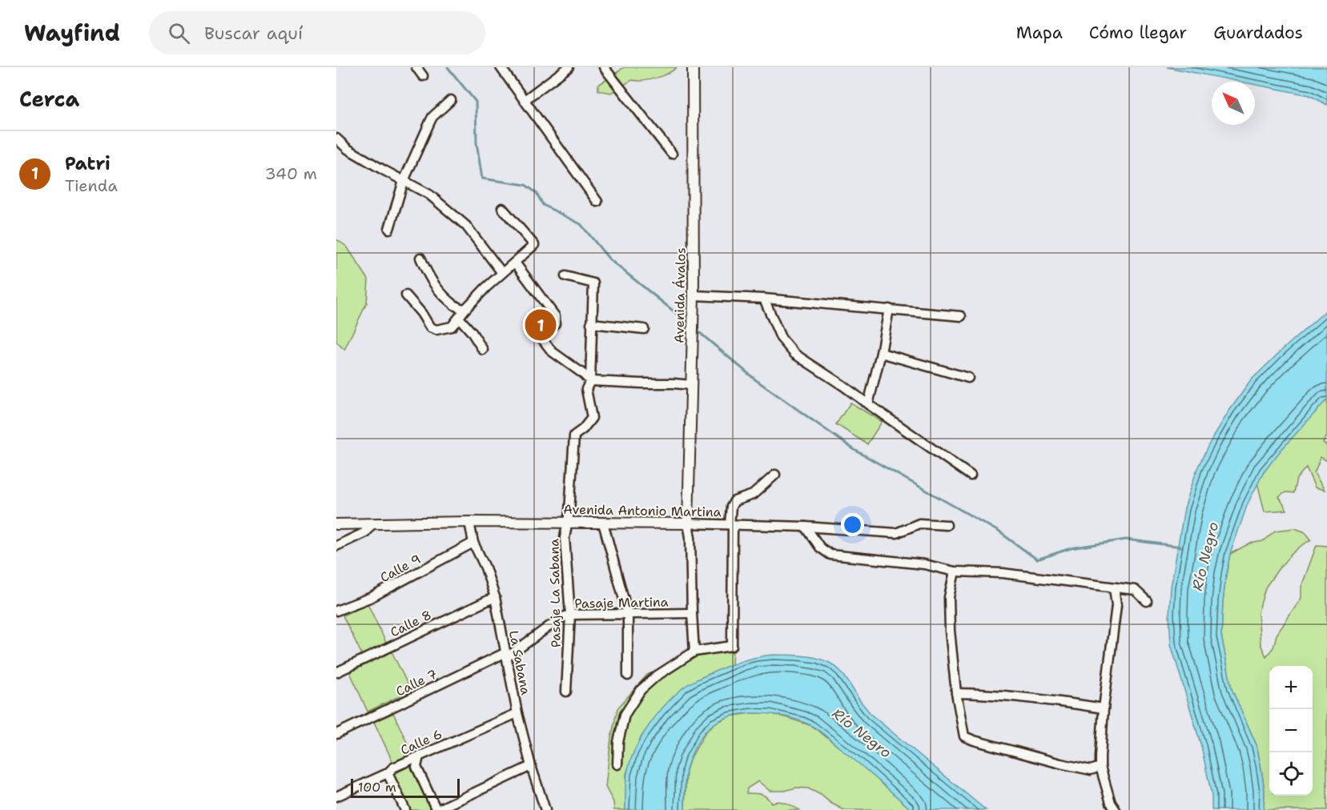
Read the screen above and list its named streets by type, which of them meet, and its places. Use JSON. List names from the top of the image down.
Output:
{
  "streets": {
    "street": [
      "Avenida Ávalos",
      "Avenida Antonio Martina",
      "Calle 9",
      "Pasaje La Sabana",
      "Pasaje Martina",
      "Calle 8",
      "La Sabana",
      "Calle 7",
      "Calle 6"
    ]
  },
  "crossings": [
    ["Avenida Ávalos", "Avenida Antonio Martina"],
    ["Avenida Antonio Martina", "Pasaje La Sabana"],
    ["Avenida Antonio Martina", "La Sabana"],
    ["Calle 9", "La Sabana"],
    ["Pasaje La Sabana", "Pasaje Martina"],
    ["Pasaje Martina", "La Sabana"],
    ["Pasaje Martina", "Calle 7"],
    ["Calle 8", "La Sabana"],
    ["La Sabana", "Calle 7"],
    ["La Sabana", "Calle 6"]
  ],
  "water": ["Río Negro"],
  "scale_bar": "100 m",
  "north": "top left",
  "page": {
    "header": "Wayfind",
    "search": "Buscar aquí",
    "nav": ["Mapa", "Cómo llegar", "Guardados"],
    "heading": "Cerca",
    "list": [
      {
        "mark": "1",
        "name": "Patri",
        "note": "Tienda",
        "value": "340 m"
      }
    ],
    "pins": "1",
    "map_buttons": ["+", "−"],
    "scale": "100 m"
  }
}
